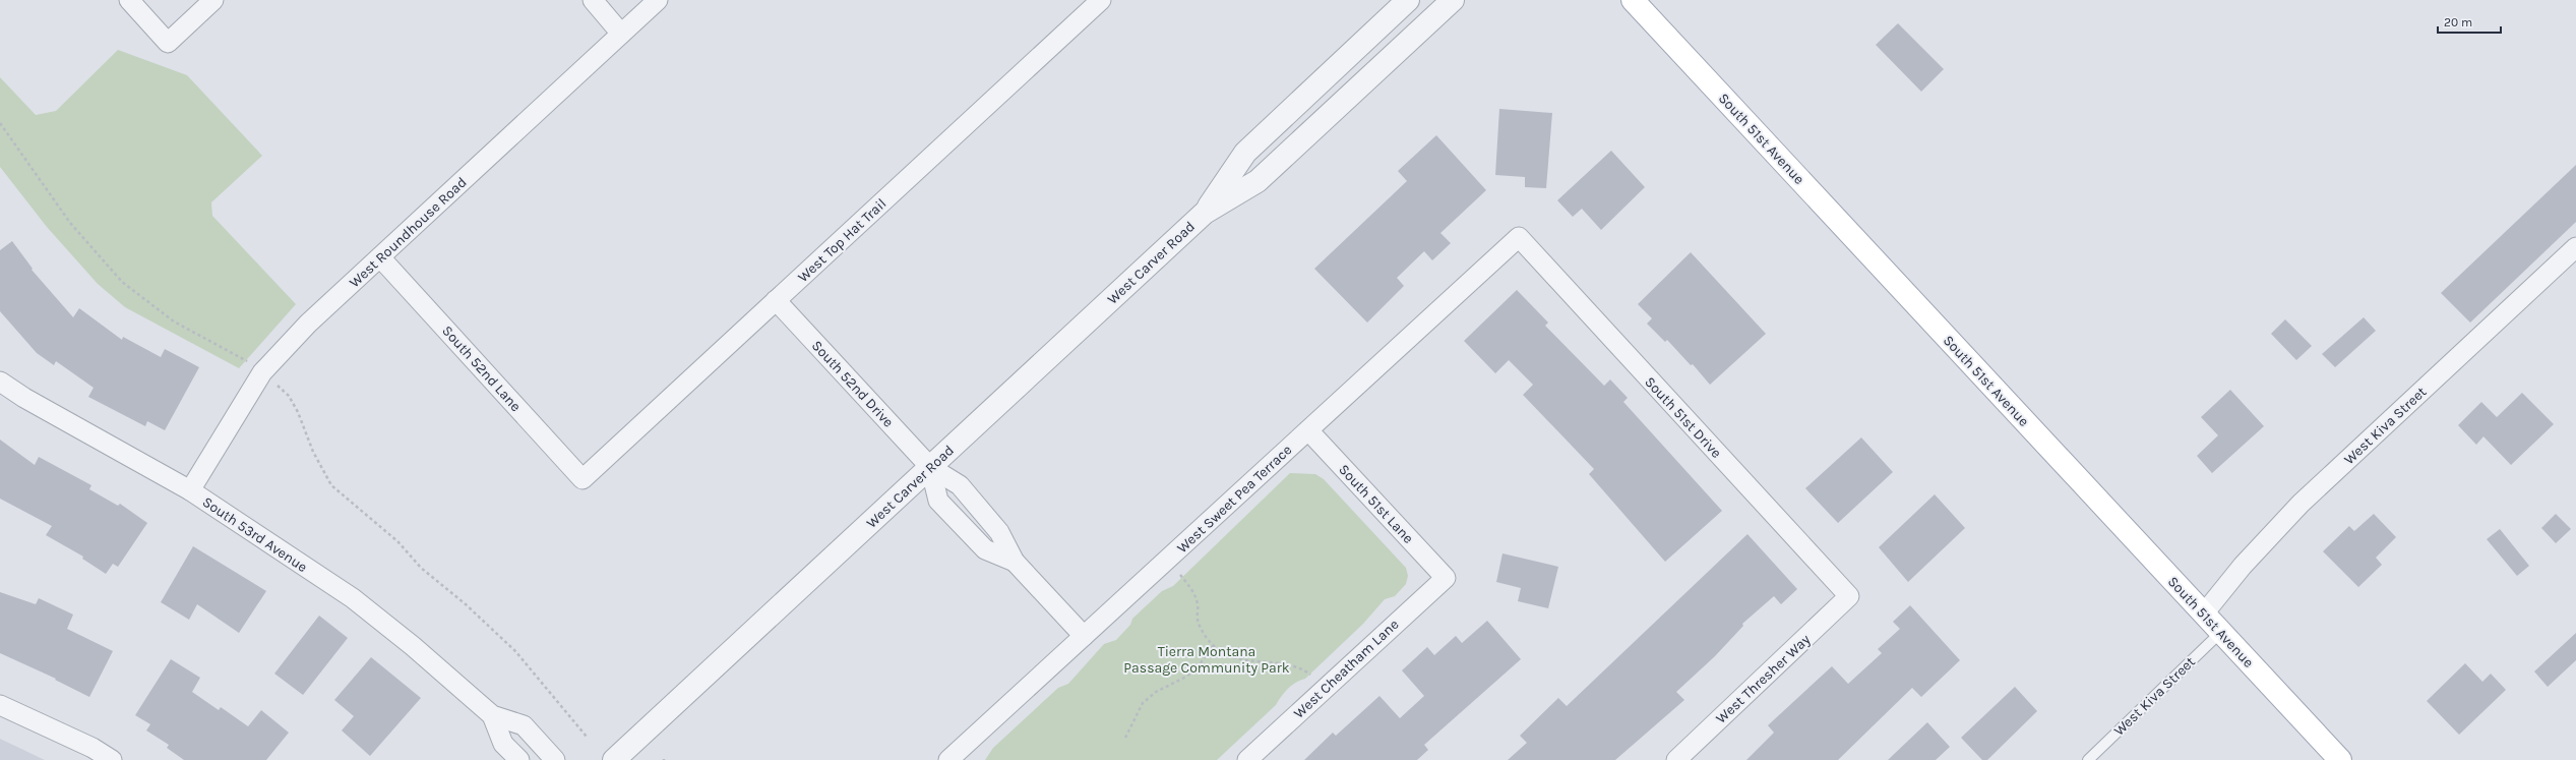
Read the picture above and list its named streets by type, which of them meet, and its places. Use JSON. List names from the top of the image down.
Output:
{
  "streets": {
    "main road": ["South 51st Avenue"],
    "street": [
      "West Roundhouse Road",
      "West Top Hat Trail",
      "West Carver Road",
      "South 52nd Lane",
      "South 52nd Drive",
      "South 51st Drive",
      "West Kiva Street",
      "West Sweet Pea Terrace",
      "South 51st Lane",
      "South 53rd Avenue",
      "West Cheatham Lane",
      "West Thresher Way"
    ]
  },
  "crossings": [
    ["South 51st Avenue", "West Kiva Street"],
    ["West Roundhouse Road", "South 52nd Lane"],
    ["West Roundhouse Road", "South 53rd Avenue"],
    ["West Top Hat Trail", "South 52nd Lane"],
    ["West Top Hat Trail", "South 52nd Drive"],
    ["West Carver Road", "South 52nd Drive"],
    ["South 52nd Drive", "West Sweet Pea Terrace"],
    ["South 51st Drive", "West Sweet Pea Terrace"],
    ["South 51st Drive", "West Thresher Way"],
    ["West Sweet Pea Terrace", "South 51st Lane"],
    ["South 51st Lane", "West Cheatham Lane"]
  ],
  "parks": ["Tierra Montana Passage Community Park"],
  "scale_bar": "20 m"
}
